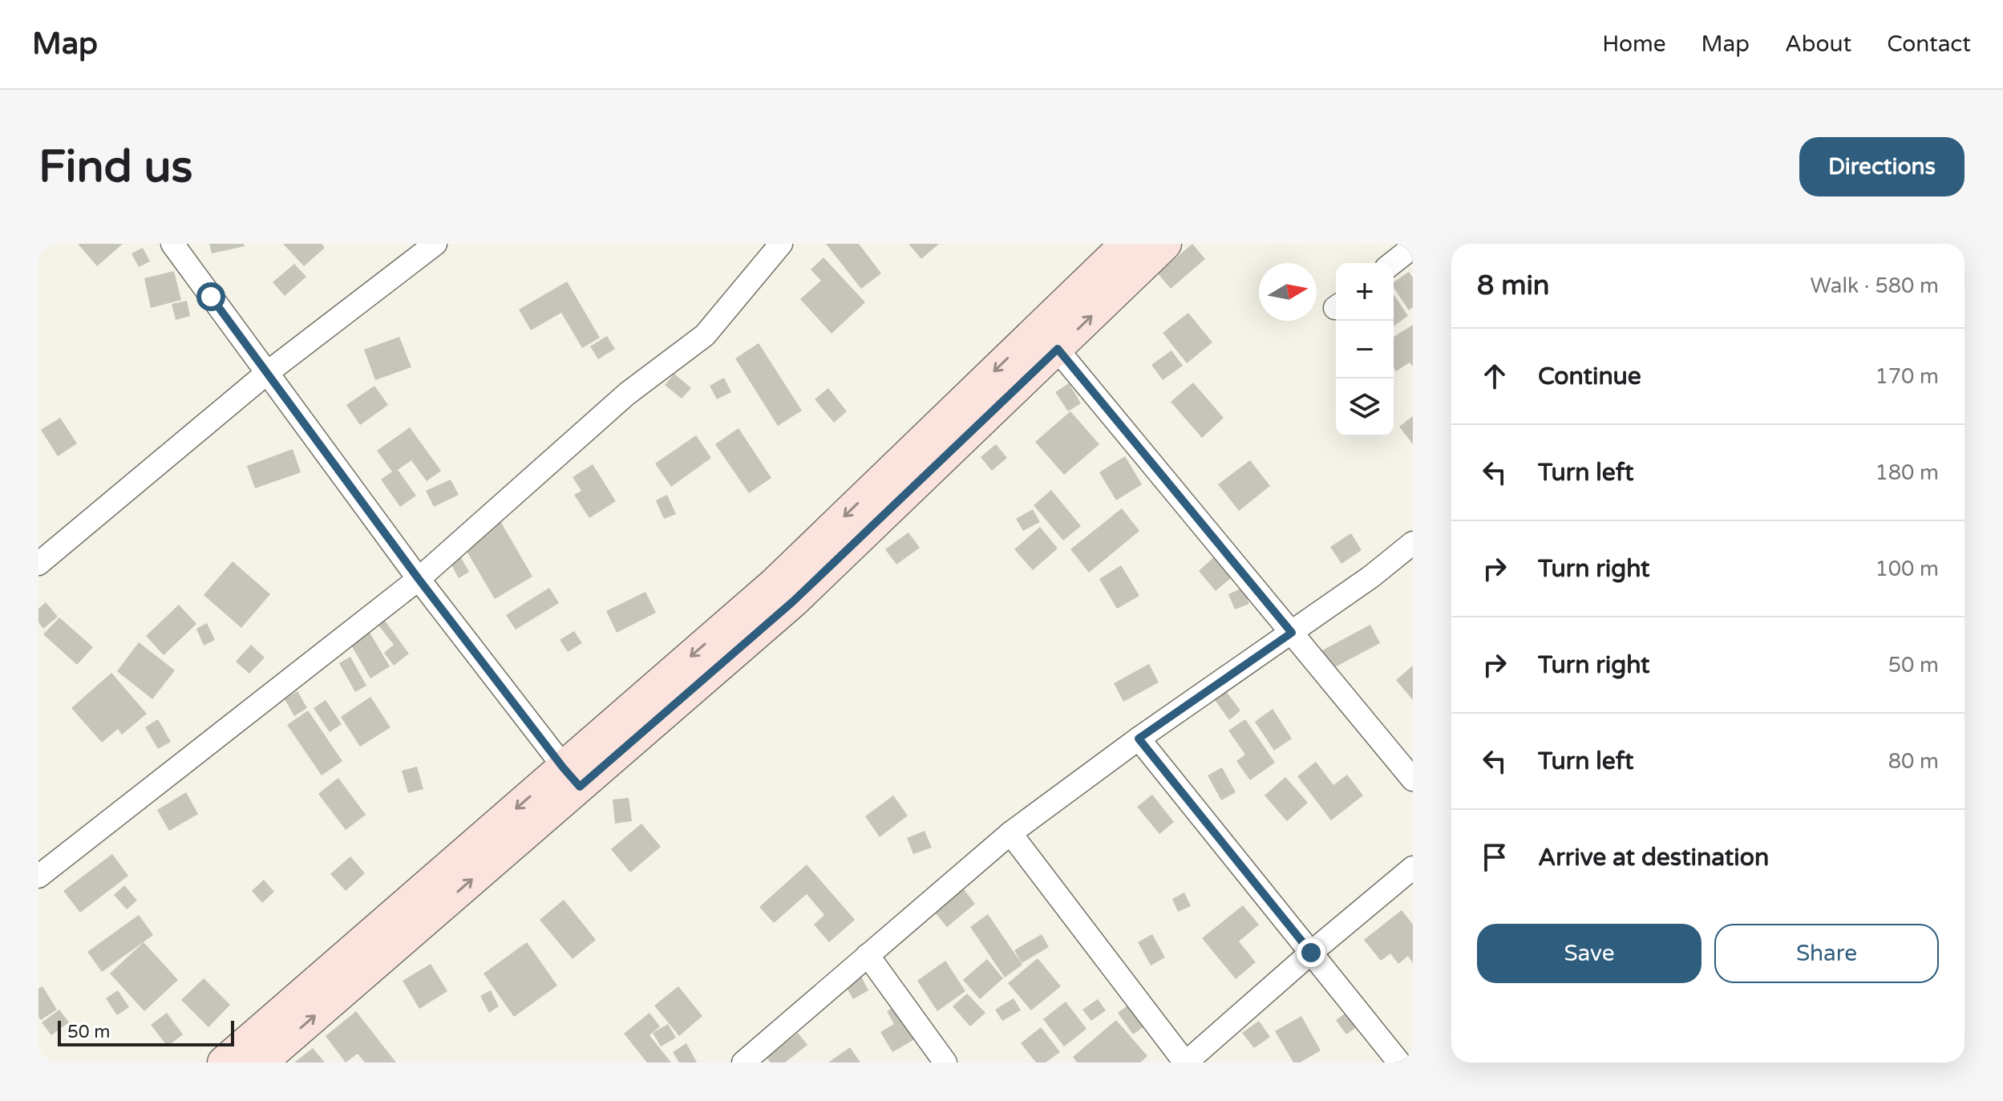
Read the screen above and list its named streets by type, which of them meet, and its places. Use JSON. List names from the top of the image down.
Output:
{
  "scale_bar": "50 m",
  "north": "right",
  "page": {
    "header": "Map",
    "nav": [
      "Home",
      "Map",
      "About",
      "Contact"
    ],
    "buttons": [
      "Directions",
      ["Save", "Share"]
    ],
    "title": "Find us",
    "heading": ["8 min", "Walk · 580 m"],
    "map_buttons": ["+", "−"],
    "list": [
      ["Continue", "170 m"],
      ["Turn left", "180 m"],
      ["Turn right", "100 m"],
      ["Turn right", "50 m"],
      ["Turn left", "80 m"],
      "Arrive at destination"
    ],
    "scale": "50 m"
  }
}
